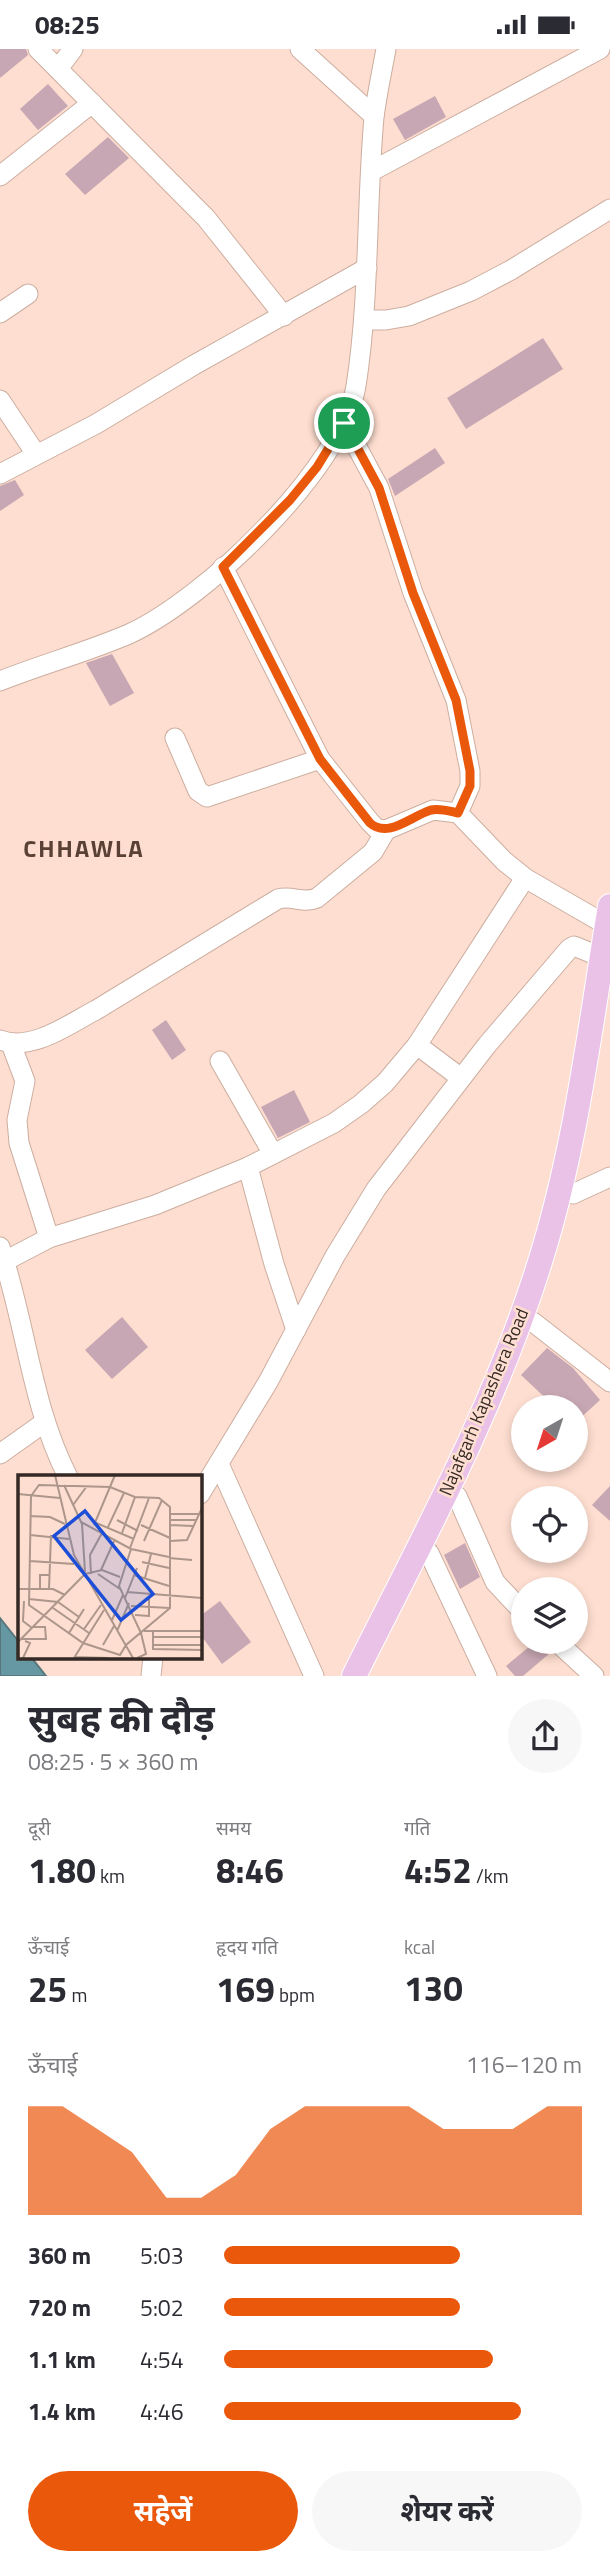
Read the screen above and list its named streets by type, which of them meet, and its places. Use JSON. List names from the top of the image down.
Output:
{
  "streets": {
    "main road": ["Najafgarh Kapashera Road"]
  },
  "districts": ["CHHAWLA"],
  "north": "bottom left",
  "page": {
    "status": "08:25",
    "heading": ["सुबह की दौड़", "08:25 · 5 × 360 m"],
    "stats": [
      ["दूरी", "1.80 km"],
      ["समय", "8:46"],
      ["गति", "4:52 /km"],
      ["ऊँचाई", "25 m"],
      ["हृदय गति", "169 bpm"],
      ["kcal", "130"]
    ],
    "chart": ["ऊँचाई", "116–120 m"],
    "list": [
      {
        "name": "360 m",
        "note": "5:03"
      },
      {
        "name": "720 m",
        "note": "5:02"
      },
      {
        "name": "1.1 km",
        "note": "4:54"
      },
      {
        "name": "1.4 km",
        "note": "4:46"
      }
    ],
    "buttons": ["सहेजें", "शेयर करें"]
  }
}
